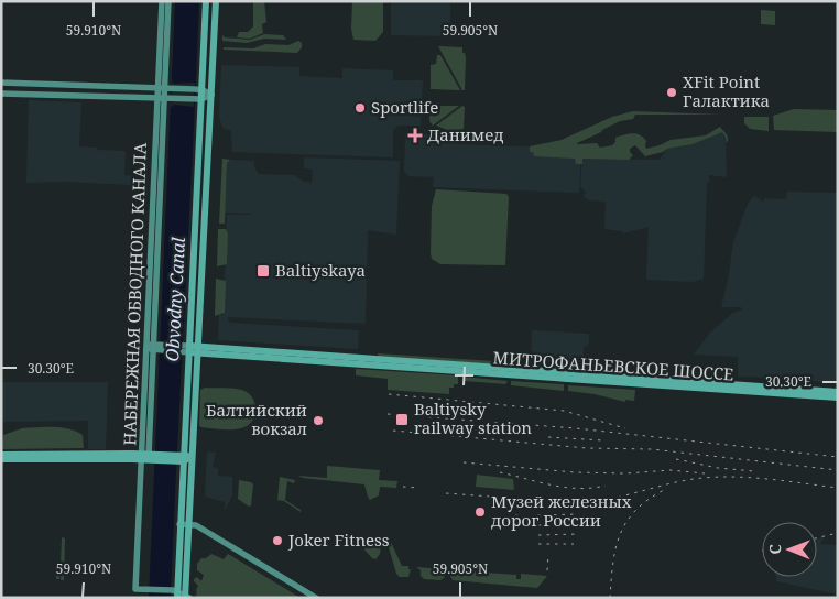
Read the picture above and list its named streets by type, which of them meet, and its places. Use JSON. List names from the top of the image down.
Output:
{
  "streets": {
    "main road": ["НАБЕРЕЖНАЯ ОБВОДНОГО КАНАЛА", "МИТРОФАНЬЕВСКОЕ ШОССЕ"]
  },
  "water": ["Obvodny Canal"],
  "places": {
    "other": [
      "XFit Point Галактика",
      "Sportlife",
      "Балтийский вокзал",
      "Музей железных дорог России",
      "Joker Fitness"
    ],
    "health": ["Данимед"],
    "transit": ["Baltiyskaya", "Baltiysky railway station"]
  },
  "north": "left",
  "coordinates": ["59.910°N", "59.905°N", "30.30°E"]
}
